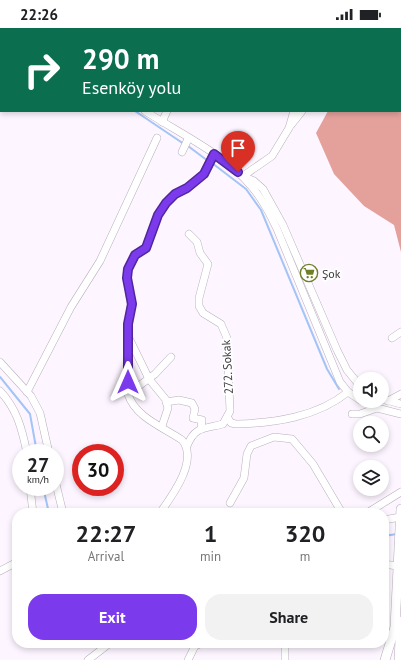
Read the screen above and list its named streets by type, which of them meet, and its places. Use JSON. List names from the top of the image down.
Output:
{
  "streets": {
    "street": ["272. Sokak"]
  },
  "places": {
    "supermarket": ["Şok"]
  },
  "page": {
    "status": "22:26",
    "turn": ["290 m", "Esenköy yolu"],
    "speed": "27 km/h",
    "limit": "30",
    "eta": [
      "22:27",
      "Arrival",
      "1",
      "min",
      "320",
      "m"
    ],
    "buttons": ["Exit", "Share"]
  }
}
